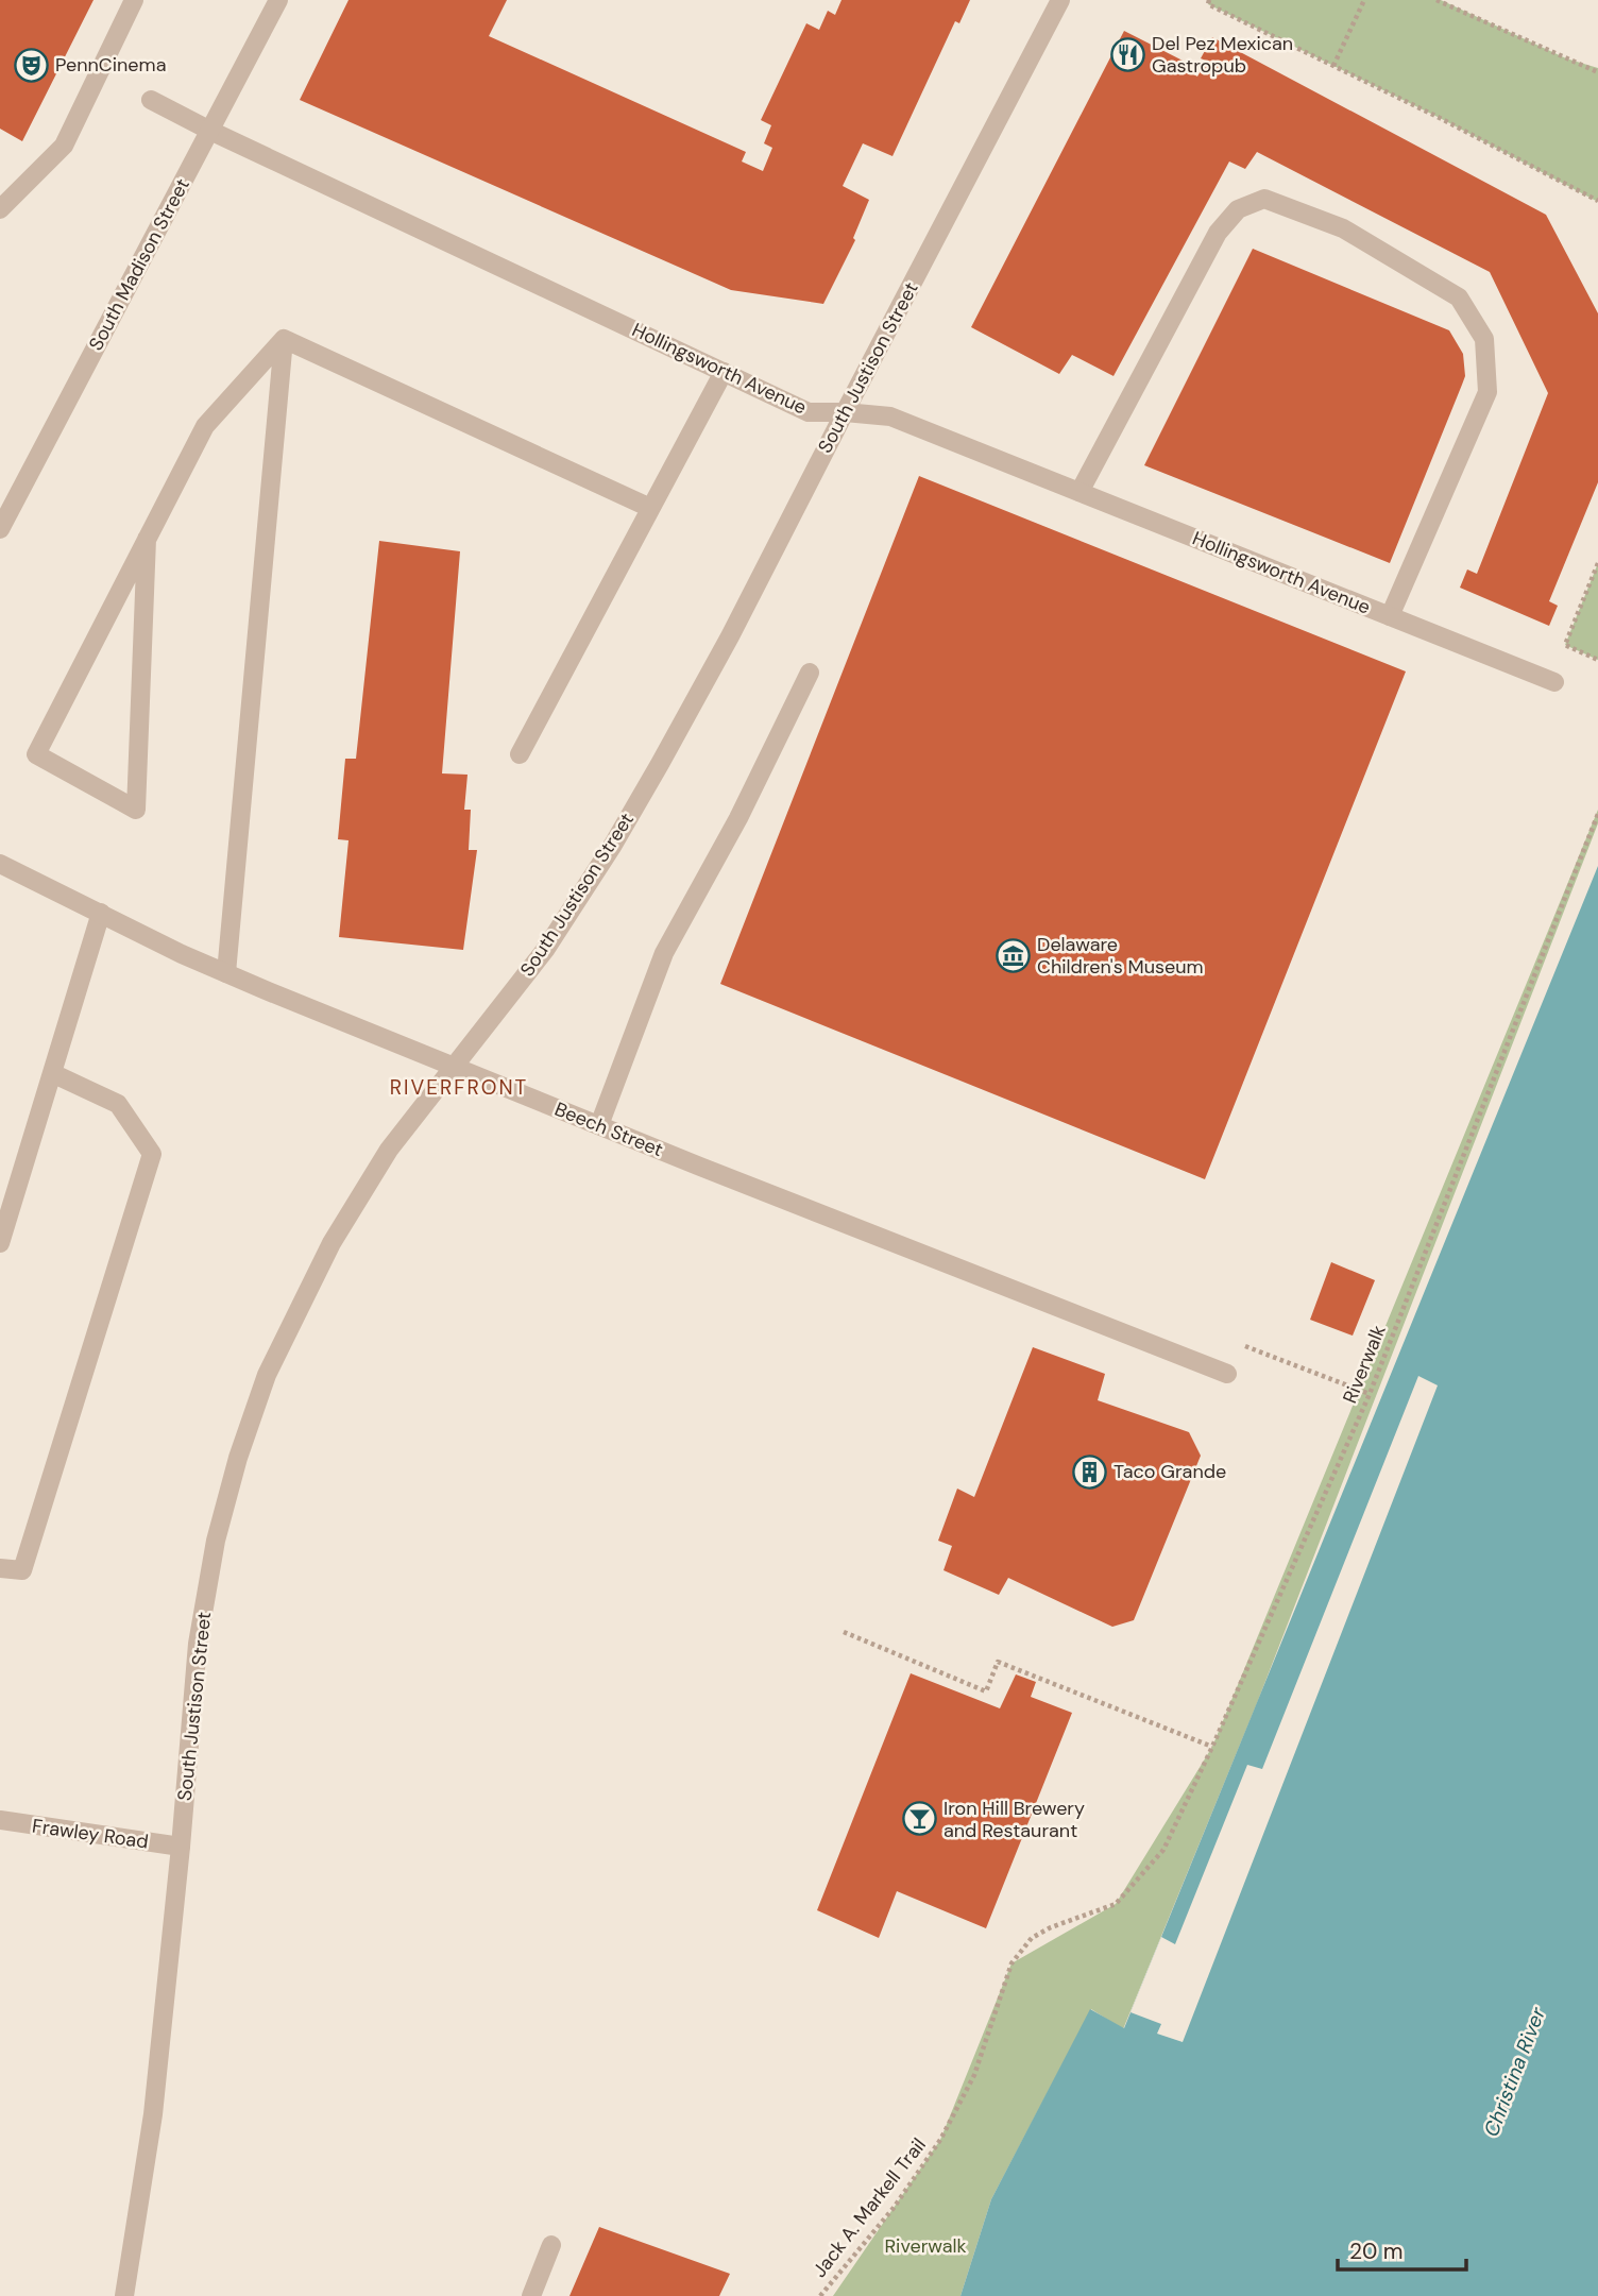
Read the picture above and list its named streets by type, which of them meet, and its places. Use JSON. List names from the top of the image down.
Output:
{
  "streets": {
    "street": [
      "South Madison Street",
      "South Justison Street",
      "Hollingsworth Avenue",
      "Beech Street",
      "Frawley Road"
    ],
    "path": ["Riverwalk", "Jack A. Markell Trail"]
  },
  "crossings": [
    ["South Madison Street", "Hollingsworth Avenue"],
    ["South Justison Street", "Hollingsworth Avenue"],
    ["South Justison Street", "Beech Street"],
    ["South Justison Street", "Frawley Road"],
    ["Riverwalk", "Jack A. Markell Trail"]
  ],
  "districts": ["RIVERFRONT"],
  "water": ["Christina River"],
  "parks": ["Riverwalk"],
  "places": {
    "restaurant": ["Del Pez Mexican Gastropub"],
    "theatre": ["PennCinema"],
    "museum": ["Delaware Children's Museum"],
    "building": ["Taco Grande"],
    "bar": ["Iron Hill Brewery and Restaurant"]
  },
  "scale_bar": "20 m"
}
